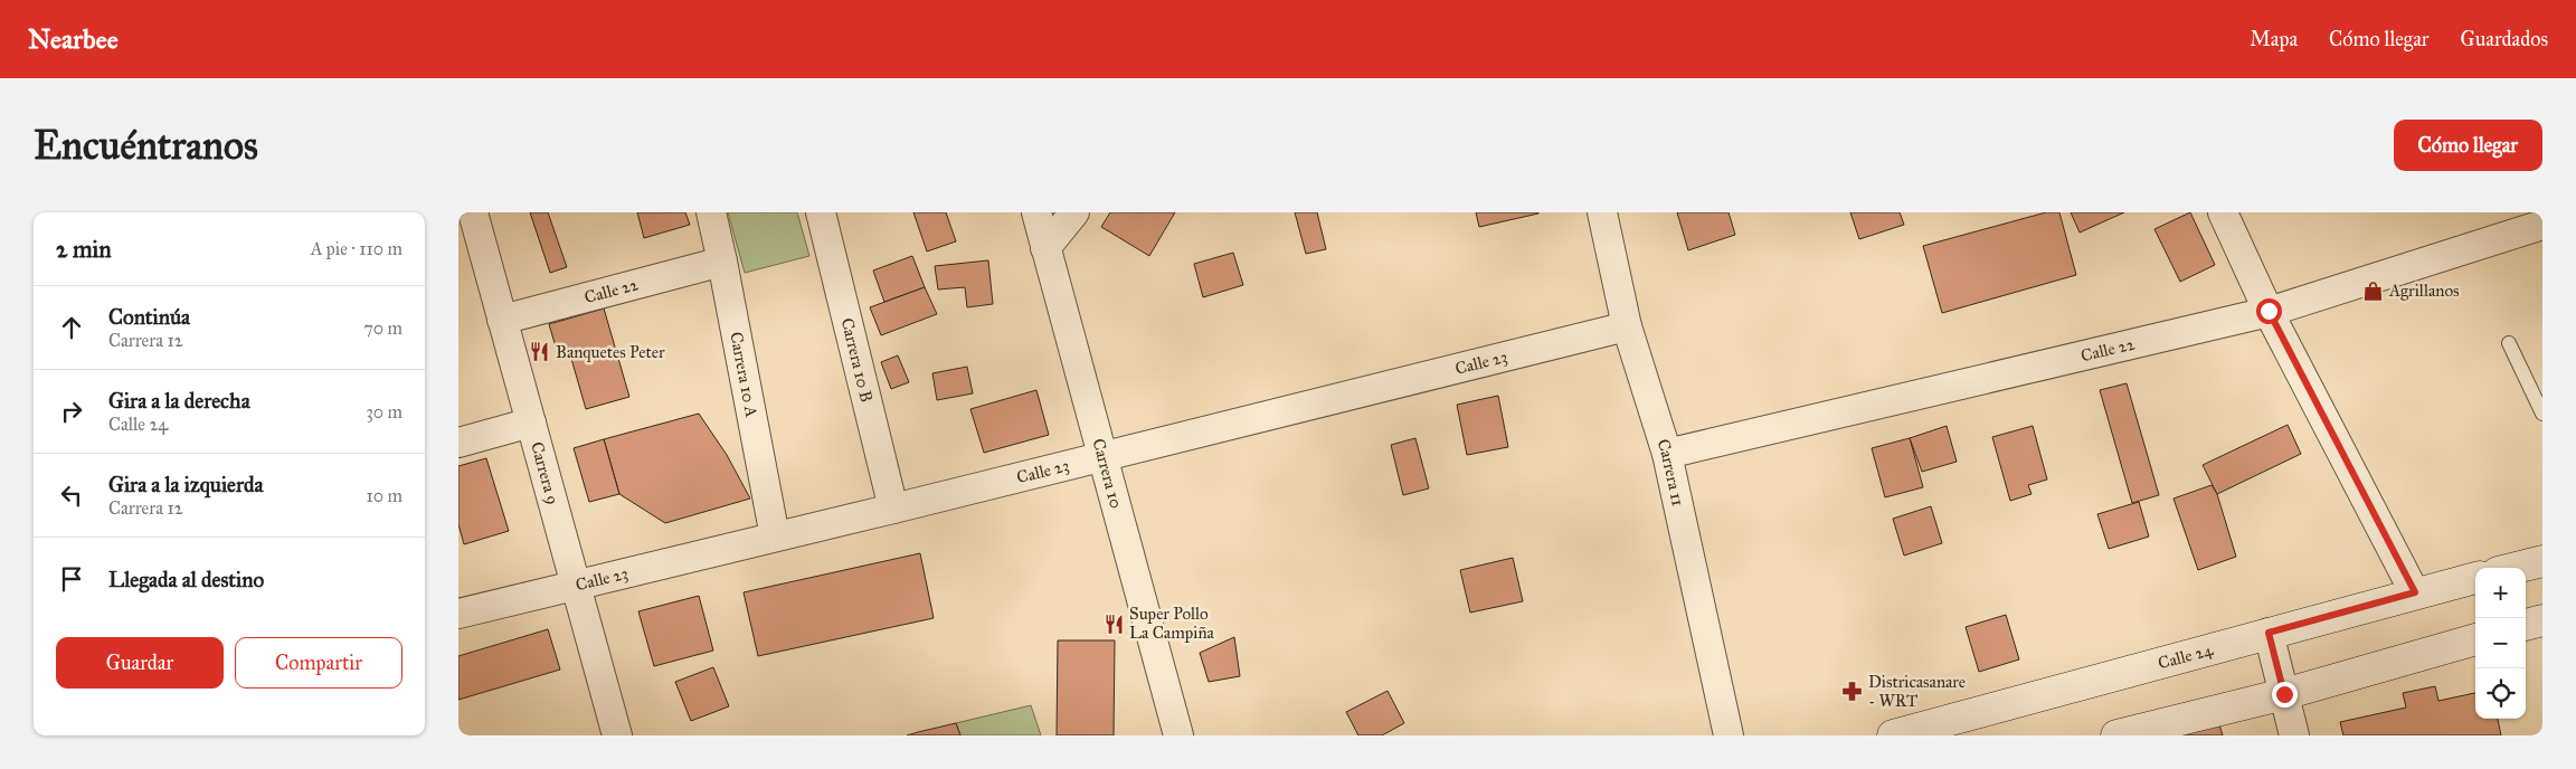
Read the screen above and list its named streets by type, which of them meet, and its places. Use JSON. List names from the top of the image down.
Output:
{
  "streets": {
    "street": [
      "Calle 22",
      "Carrera 10 B",
      "Calle 23",
      "Carrera 10 A",
      "Carrera 11",
      "Carrera 9",
      "Carrera 10",
      "Calle 24"
    ]
  },
  "crossings": [
    ["Calle 22", "Carrera 10 A"],
    ["Calle 22", "Carrera 11"],
    ["Calle 22", "Carrera 9"],
    ["Carrera 10 B", "Calle 23"],
    ["Calle 23", "Carrera 10 A"],
    ["Calle 23", "Carrera 11"],
    ["Calle 23", "Carrera 9"],
    ["Calle 23", "Carrera 10"]
  ],
  "places": {
    "shop": ["Agrillanos"],
    "restaurant": ["Banquetes Peter", "Super Pollo La Campiña"],
    "pharmacy": ["Districasanare - WRT"]
  },
  "page": {
    "header": "Nearbee",
    "nav": ["Mapa", "Cómo llegar", "Guardados"],
    "buttons": [
      "Cómo llegar",
      ["Guardar", "Compartir"]
    ],
    "title": "Encuéntranos",
    "heading": ["2 min", "A pie · 110 m"],
    "list": [
      ["Continúa", "Carrera 12", "70 m"],
      ["Gira a la derecha", "Calle 24", "30 m"],
      ["Gira a la izquierda", "Carrera 12", "10 m"],
      "Llegada al destino"
    ],
    "map_buttons": ["+", "−"]
  }
}
